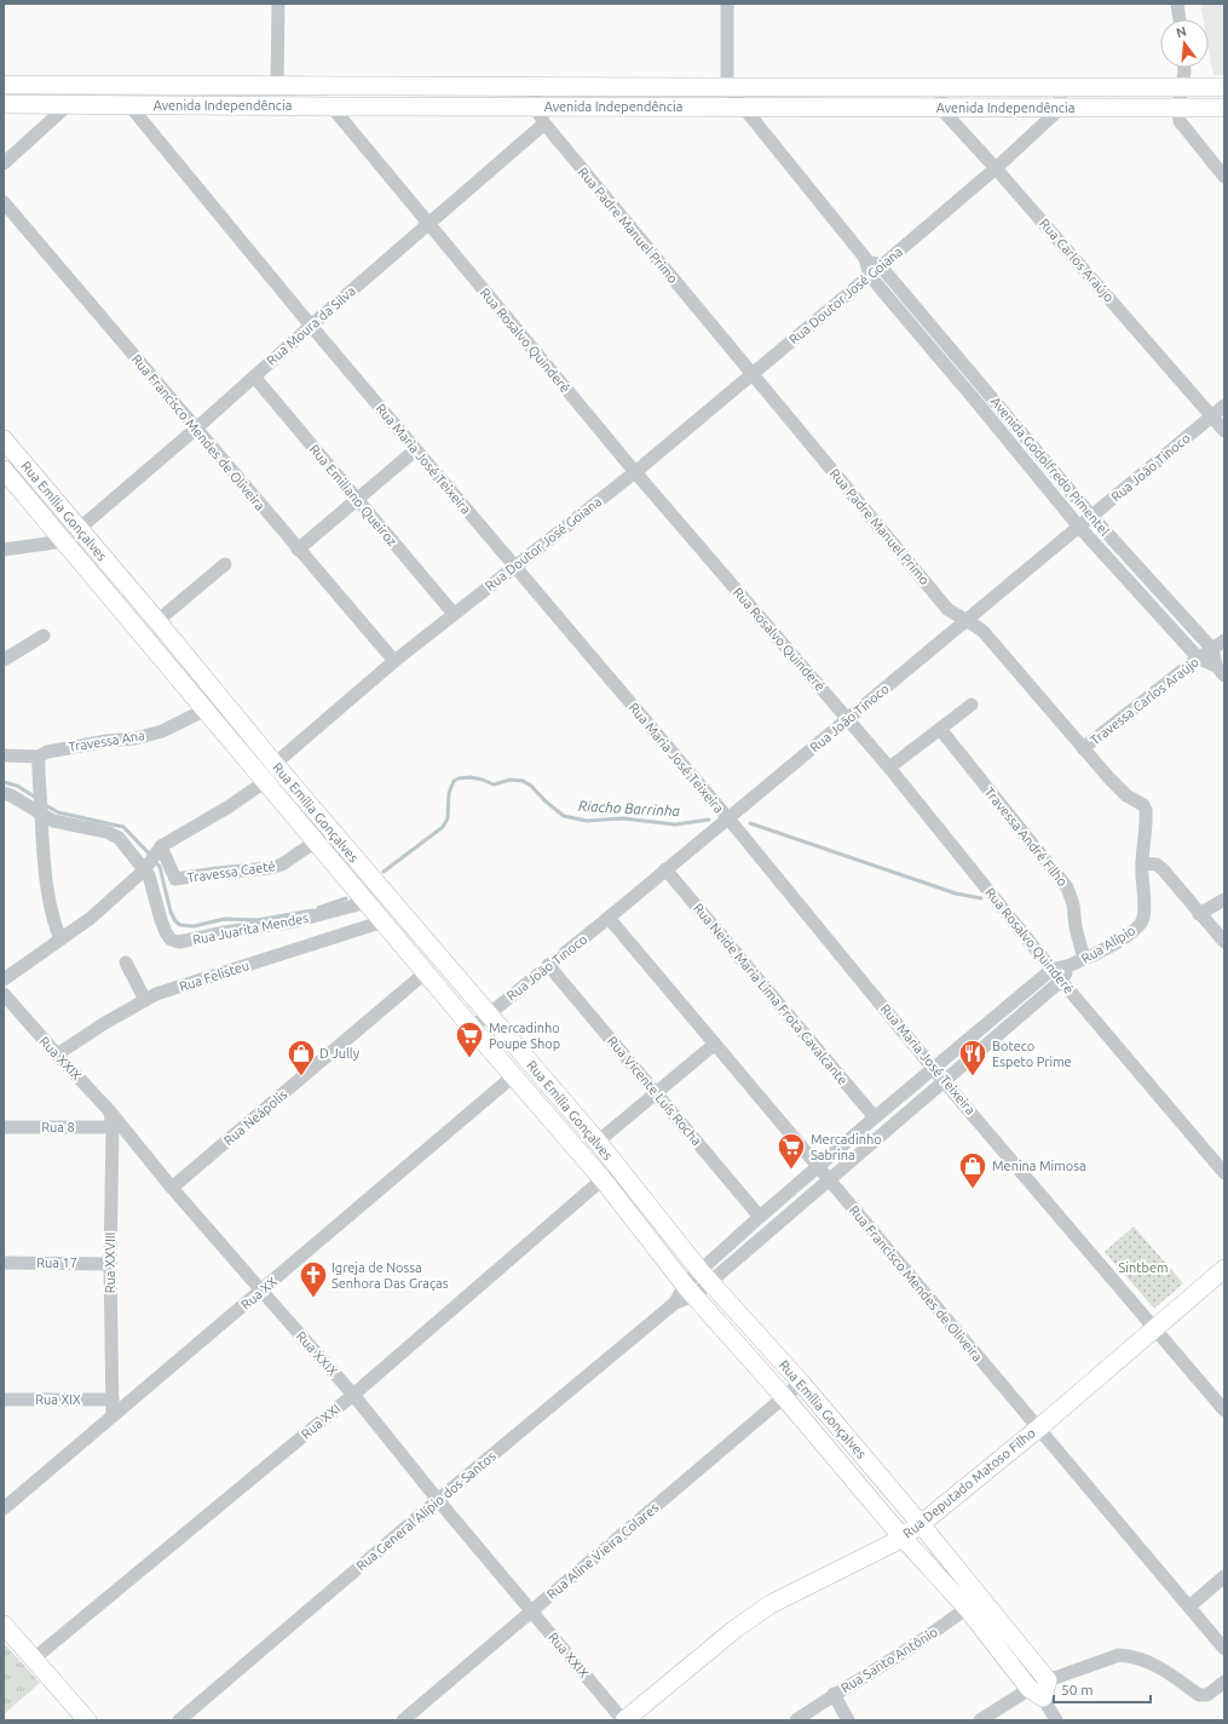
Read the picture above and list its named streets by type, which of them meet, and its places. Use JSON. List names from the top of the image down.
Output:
{
  "streets": {
    "street": [
      "Avenida Independência",
      "Rua Padre Manuel Primo",
      "Rua Carlos Araújo",
      "Rua Doutor José Goiana",
      "Rua Moura da Silva",
      "Rua Rosalvo Quinderé",
      "Rua Francisco Mendes de Oliveira",
      "Rua Maria José Teixeira",
      "Avenida Godolfredo Pimentel",
      "Rua João Tinoco",
      "Rua Emiliano Queiroz",
      "Rua Emília Gonçalves",
      "Travessa Carlos Araújo",
      "Travessa Ana",
      "Travessa André Filho",
      "Travessa Caeté",
      "Rua Juarita Mendes",
      "Rua Alípio",
      "Rua Felisteu",
      "Rua Neide Maria Lima Frota Cavalcante",
      "Rua XXIX",
      "Rua Vicente Luís Rocha",
      "Rua Neápolis",
      "Rua 8",
      "Rua 17",
      "Rua XXVIII",
      "Rua XX",
      "Rua XIX",
      "Rua XXI",
      "Rua Deputado Matoso Filho",
      "Rua General Alípio dos Santos",
      "Rua Aline Vieira Colares",
      "Rua Santo Antônio"
    ]
  },
  "crossings": [
    ["Avenida Independência", "Rua Padre Manuel Primo"],
    ["Avenida Independência", "Rua Carlos Araújo"],
    ["Avenida Independência", "Rua Doutor José Goiana"],
    ["Avenida Independência", "Rua Rosalvo Quinderé"],
    ["Avenida Independência", "Rua Maria José Teixeira"],
    ["Rua Padre Manuel Primo", "Rua Doutor José Goiana"],
    ["Rua Padre Manuel Primo", "Rua Moura da Silva"],
    ["Rua Padre Manuel Primo", "Rua João Tinoco"],
    ["Rua Padre Manuel Primo", "Travessa Carlos Araújo"],
    ["Rua Padre Manuel Primo", "Rua Alípio"],
    ["Rua Carlos Araújo", "Rua Doutor José Goiana"],
    ["Rua Carlos Araújo", "Rua João Tinoco"],
    ["Rua Doutor José Goiana", "Rua Rosalvo Quinderé"],
    ["Rua Doutor José Goiana", "Rua Francisco Mendes de Oliveira"],
    ["Rua Doutor José Goiana", "Rua Maria José Teixeira"],
    ["Rua Doutor José Goiana", "Avenida Godolfredo Pimentel"],
    ["Rua Doutor José Goiana", "Rua Emiliano Queiroz"],
    ["Rua Doutor José Goiana", "Rua Emília Gonçalves"],
    ["Rua Doutor José Goiana", "Travessa Caeté"],
    ["Rua Doutor José Goiana", "Rua Juarita Mendes"],
    ["Rua Moura da Silva", "Rua Rosalvo Quinderé"],
    ["Rua Moura da Silva", "Rua Francisco Mendes de Oliveira"],
    ["Rua Moura da Silva", "Rua Maria José Teixeira"],
    ["Rua Moura da Silva", "Rua Emiliano Queiroz"],
    ["Rua Moura da Silva", "Rua Emília Gonçalves"],
    ["Rua Rosalvo Quinderé", "Rua João Tinoco"],
    ["Rua Rosalvo Quinderé", "Rua Alípio"],
    ["Rua Rosalvo Quinderé", "Rua General Alípio dos Santos"],
    ["Rua Francisco Mendes de Oliveira", "Rua João Tinoco"],
    ["Rua Francisco Mendes de Oliveira", "Rua Deputado Matoso Filho"],
    ["Rua Francisco Mendes de Oliveira", "Rua General Alípio dos Santos"],
    ["Rua Maria José Teixeira", "Rua João Tinoco"],
    ["Rua Maria José Teixeira", "Rua Deputado Matoso Filho"],
    ["Rua Maria José Teixeira", "Rua General Alípio dos Santos"],
    ["Avenida Godolfredo Pimentel", "Rua João Tinoco"],
    ["Avenida Godolfredo Pimentel", "Travessa Carlos Araújo"],
    ["Rua João Tinoco", "Rua Emília Gonçalves"],
    ["Rua João Tinoco", "Rua Neide Maria Lima Frota Cavalcante"],
    ["Rua João Tinoco", "Rua Vicente Luís Rocha"],
    ["Rua Emília Gonçalves", "Travessa Ana"],
    ["Rua Emília Gonçalves", "Travessa Caeté"],
    ["Rua Emília Gonçalves", "Rua Juarita Mendes"],
    ["Rua Emília Gonçalves", "Rua Felisteu"],
    ["Rua Emília Gonçalves", "Rua Neápolis"],
    ["Rua Emília Gonçalves", "Rua XX"],
    ["Rua Emília Gonçalves", "Rua XXI"],
    ["Rua Emília Gonçalves", "Rua Deputado Matoso Filho"],
    ["Rua Emília Gonçalves", "Rua General Alípio dos Santos"],
    ["Rua Emília Gonçalves", "Rua Aline Vieira Colares"],
    ["Rua Emília Gonçalves", "Rua Santo Antônio"],
    ["Travessa André Filho", "Rua Alípio"],
    ["Rua Alípio", "Rua General Alípio dos Santos"],
    ["Rua Felisteu", "Rua XXIX"],
    ["Rua Neide Maria Lima Frota Cavalcante", "Rua General Alípio dos Santos"],
    ["Rua XXIX", "Rua Neápolis"],
    ["Rua XXIX", "Rua XXVIII"],
    ["Rua XXIX", "Rua XX"],
    ["Rua XXIX", "Rua XXI"],
    ["Rua XXIX", "Rua Deputado Matoso Filho"],
    ["Rua XXIX", "Rua General Alípio dos Santos"],
    ["Rua XXIX", "Rua Aline Vieira Colares"],
    ["Rua Vicente Luís Rocha", "Rua General Alípio dos Santos"],
    ["Rua 8", "Rua XXVIII"],
    ["Rua 17", "Rua XXVIII"],
    ["Rua XXVIII", "Rua XX"],
    ["Rua XXVIII", "Rua XIX"]
  ],
  "water": ["Riacho Barrinha"],
  "parks": ["Sintbem"],
  "places": {
    "supermarket": ["Mercadinho Poupe Shop", "Mercadinho Sabrina"],
    "shop": ["D Jully", "Menina Mimosa"],
    "restaurant": ["Boteco Espeto Prime"],
    "church": ["Igreja de Nossa Senhora Das Graças"]
  },
  "scale_bar": "50 m",
  "north": "top"
}
